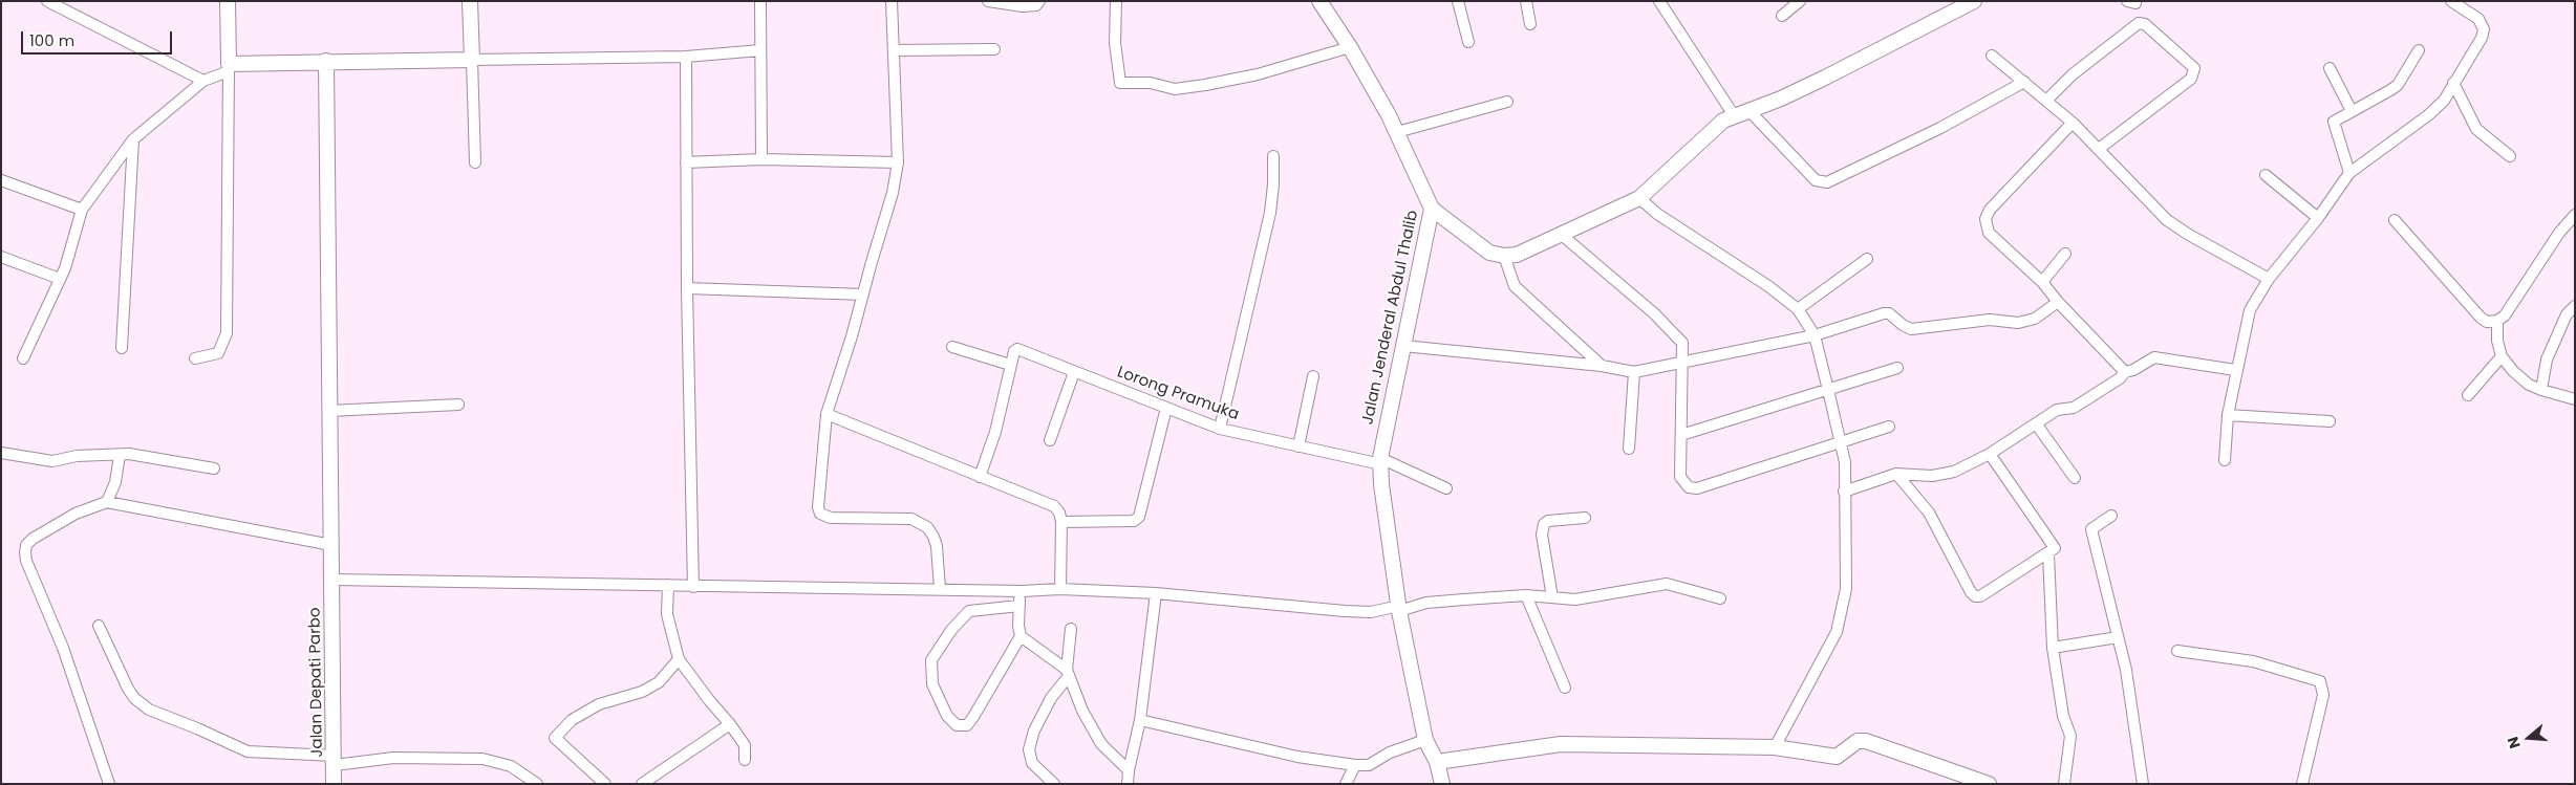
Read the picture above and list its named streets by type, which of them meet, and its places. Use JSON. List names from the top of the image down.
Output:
{
  "streets": {
    "street": ["Jalan Jenderal Abdul Thalib", "Lorong Pramuka", "Jalan Depati Parbo"]
  },
  "crossings": [
    ["Jalan Jenderal Abdul Thalib", "Lorong Pramuka"]
  ],
  "scale_bar": "100 m",
  "north": "left"
}
